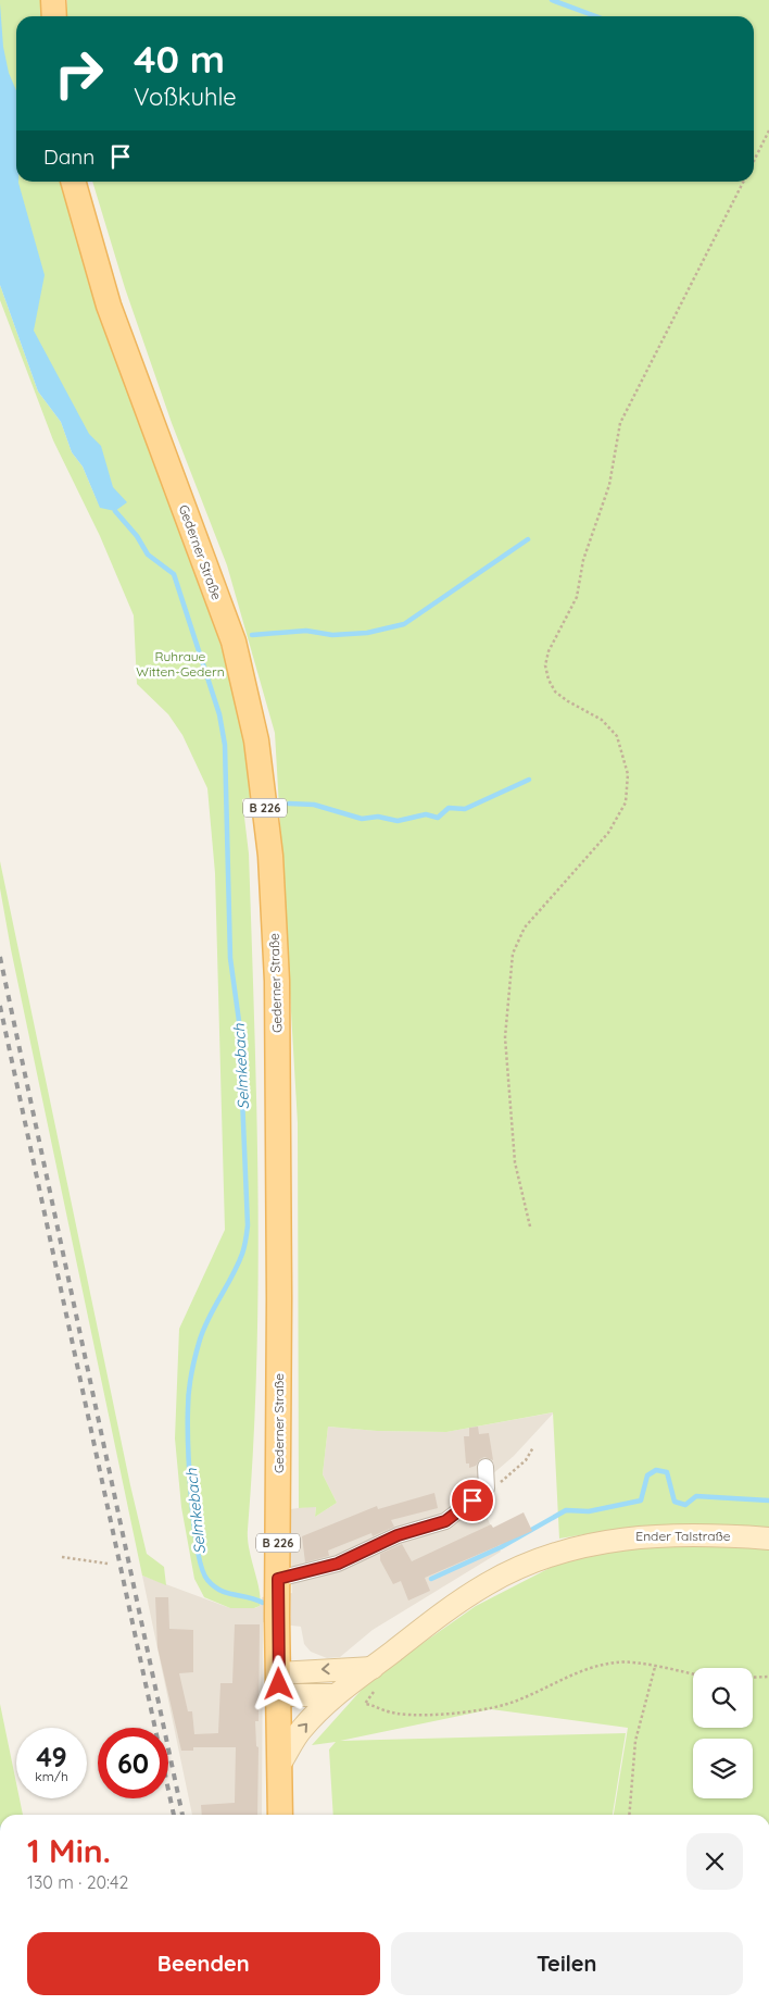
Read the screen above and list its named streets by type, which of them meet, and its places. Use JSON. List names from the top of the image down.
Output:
{
  "streets": {
    "main road": ["Gederner Straße", "B 226", "Ender Talstraße"]
  },
  "crossings": [
    ["Gederner Straße", "Ender Talstraße"]
  ],
  "water": ["Selmkebach"],
  "parks": ["Ruhraue Witten-Gedern"],
  "page": {
    "turn": ["40 m", "Voßkuhle"],
    "then": "Dann",
    "speed": "49 km/h",
    "limit": "60",
    "heading": ["1 Min.", "130 m · 20:42"],
    "buttons": ["Beenden", "Teilen"]
  }
}
